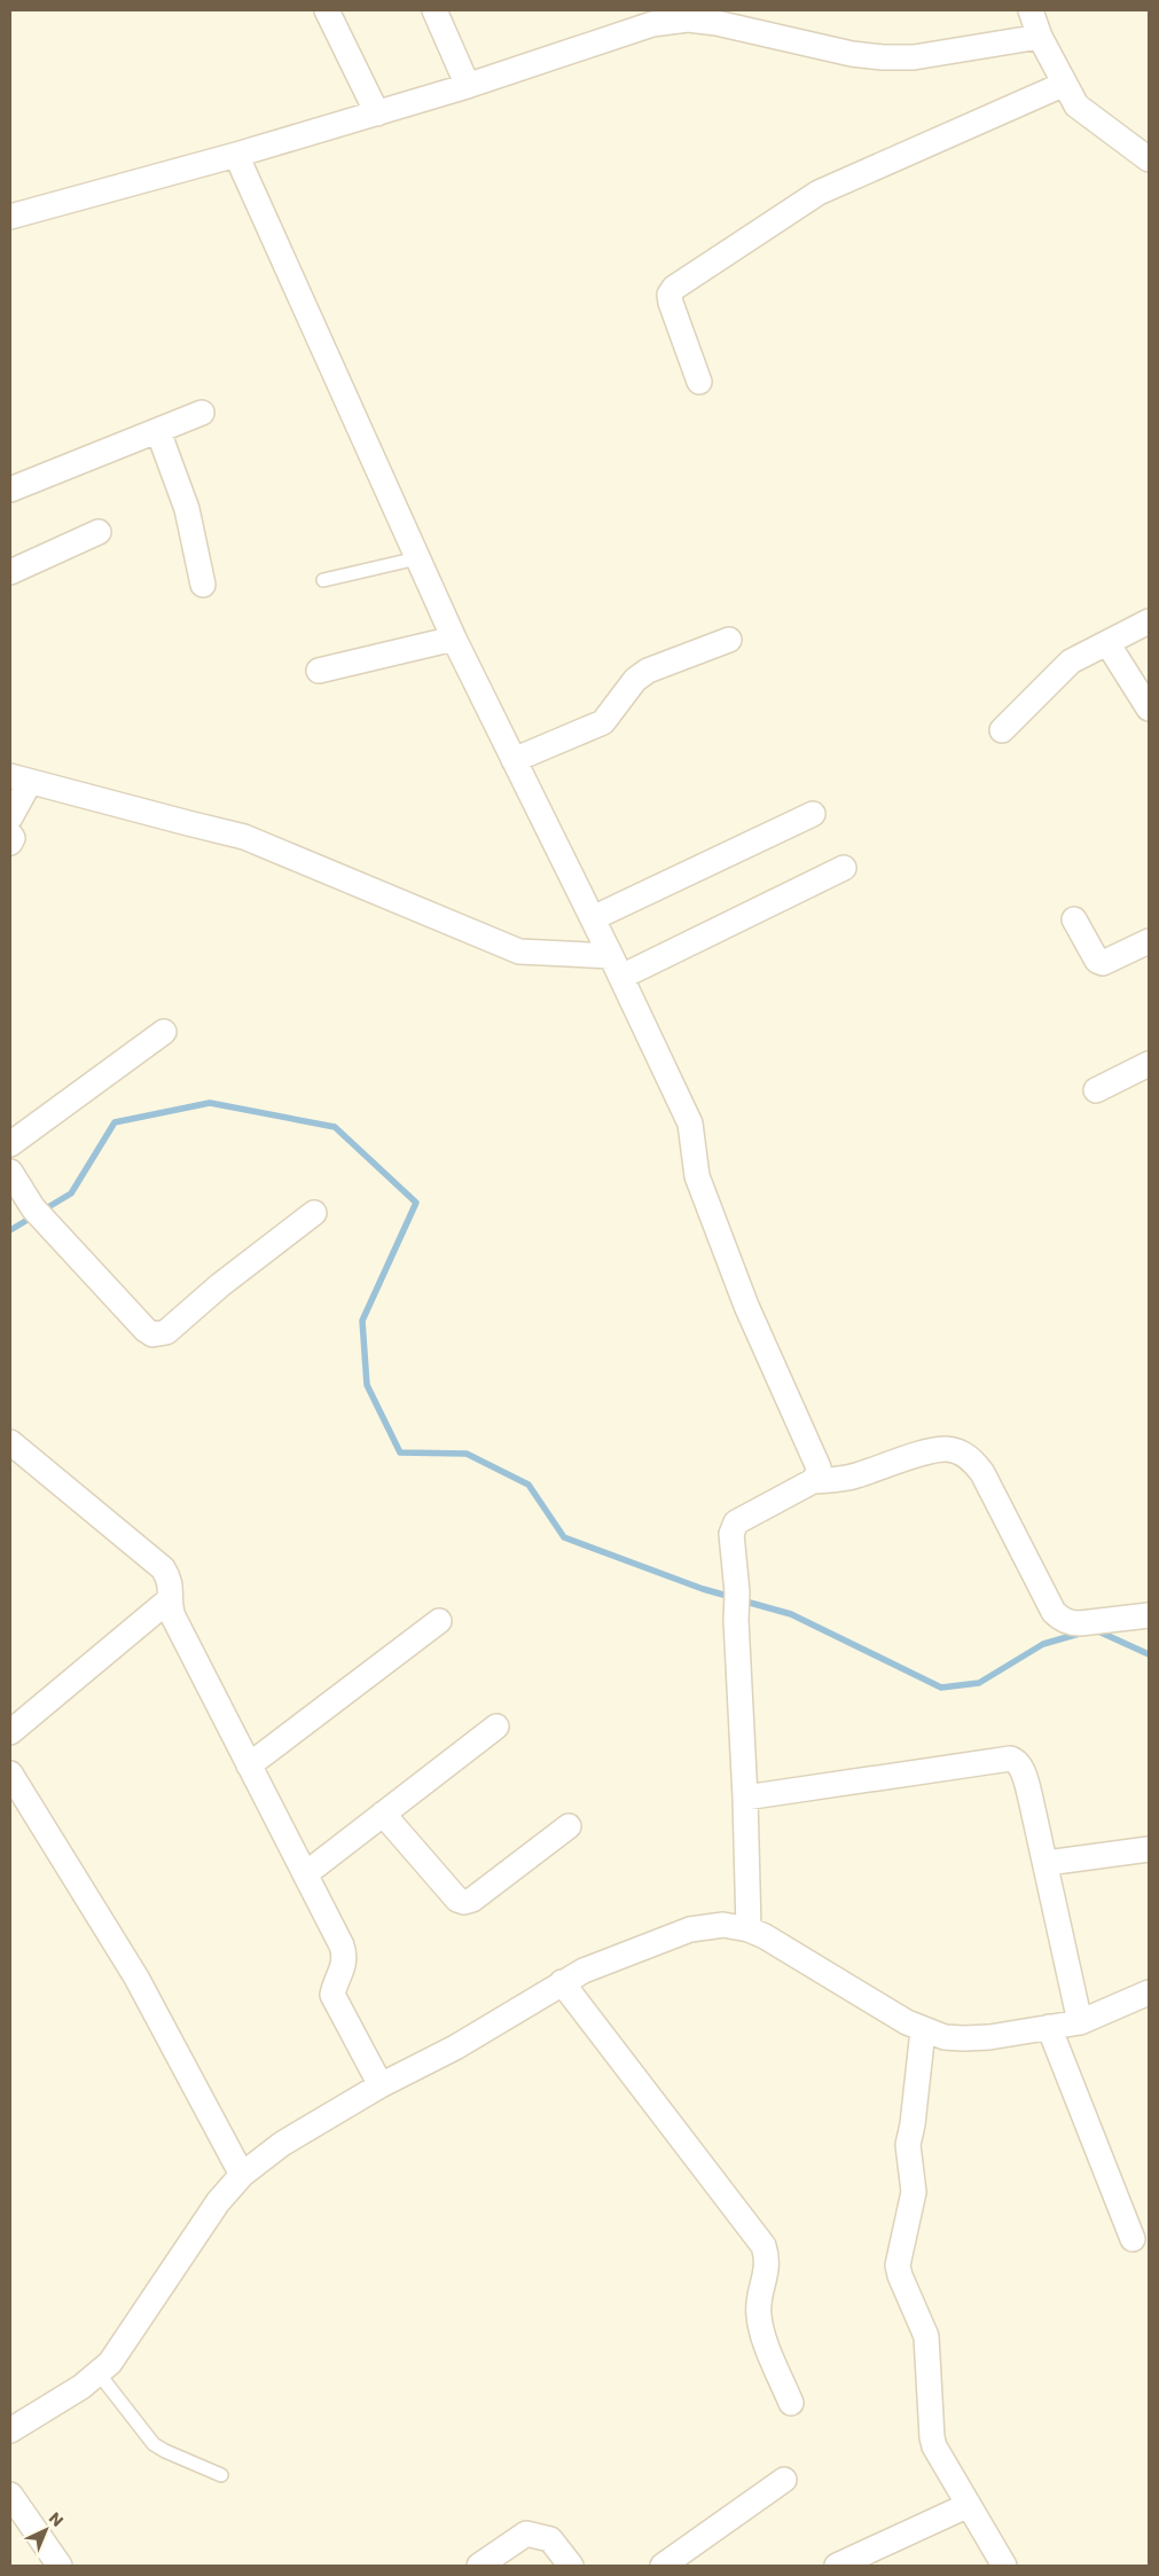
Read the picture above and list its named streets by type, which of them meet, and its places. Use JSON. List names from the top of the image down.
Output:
{
  "north": "top right"
}
